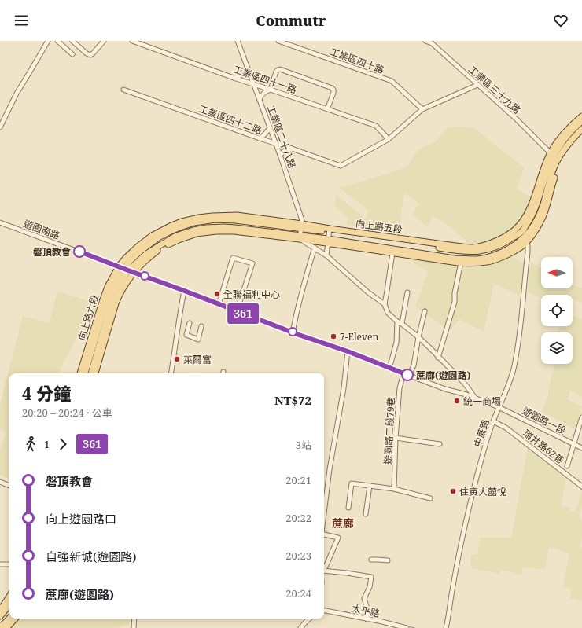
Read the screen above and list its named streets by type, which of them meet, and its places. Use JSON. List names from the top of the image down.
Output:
{
  "streets": {
    "main road": ["向上路五段", "向上路六段"],
    "street": [
      "工業區四十路",
      "工業區四十一路",
      "工業區三十九路",
      "工業區四十二路",
      "工業區二十八路",
      "遊園南路",
      "遊園路一段",
      "遊園路二段79巷",
      "中蔗路",
      "瑞井路62巷",
      "太平路"
    ]
  },
  "crossings": [
    ["工業區四十路", "工業區四十二路"],
    ["工業區四十一路", "工業區四十二路"],
    ["工業區四十一路", "工業區二十八路"],
    ["工業區三十九路", "工業區四十二路"],
    ["工業區三十九路", "向上路五段"],
    ["工業區四十二路", "工業區二十八路"],
    ["工業區二十八路", "向上路五段"],
    ["向上路五段", "遊園南路"],
    ["向上路五段", "向上路六段"],
    ["向上路五段", "中蔗路"],
    ["遊園南路", "向上路六段"],
    ["遊園南路", "遊園路一段"],
    ["遊園路一段", "遊園路二段79巷"],
    ["遊園路一段", "中蔗路"],
    ["中蔗路", "瑞井路62巷"]
  ],
  "districts": ["蔗廍"],
  "places": [
    "磐頂教會",
    "全聯福利中心",
    "7-Eleven",
    "萊爾富",
    "蔗廍(遊園路)",
    "統一商場",
    "住寅大囍悅"
  ],
  "lines": ["bus line 361"],
  "north": "left",
  "page": {
    "header": "Commutr",
    "on_map": "361",
    "heading": ["4 分鐘", "20:20 – 20:24 · 公車", "NT$72"],
    "legs": ["1", "361", "3站"],
    "list": [
      {
        "name": "磐頂教會",
        "value": "20:21"
      },
      {
        "name": "向上遊園路口",
        "value": "20:22"
      },
      {
        "name": "自強新城(遊園路)",
        "value": "20:23"
      },
      {
        "name": "蔗廍(遊園路)",
        "value": "20:24"
      }
    ]
  }
}
